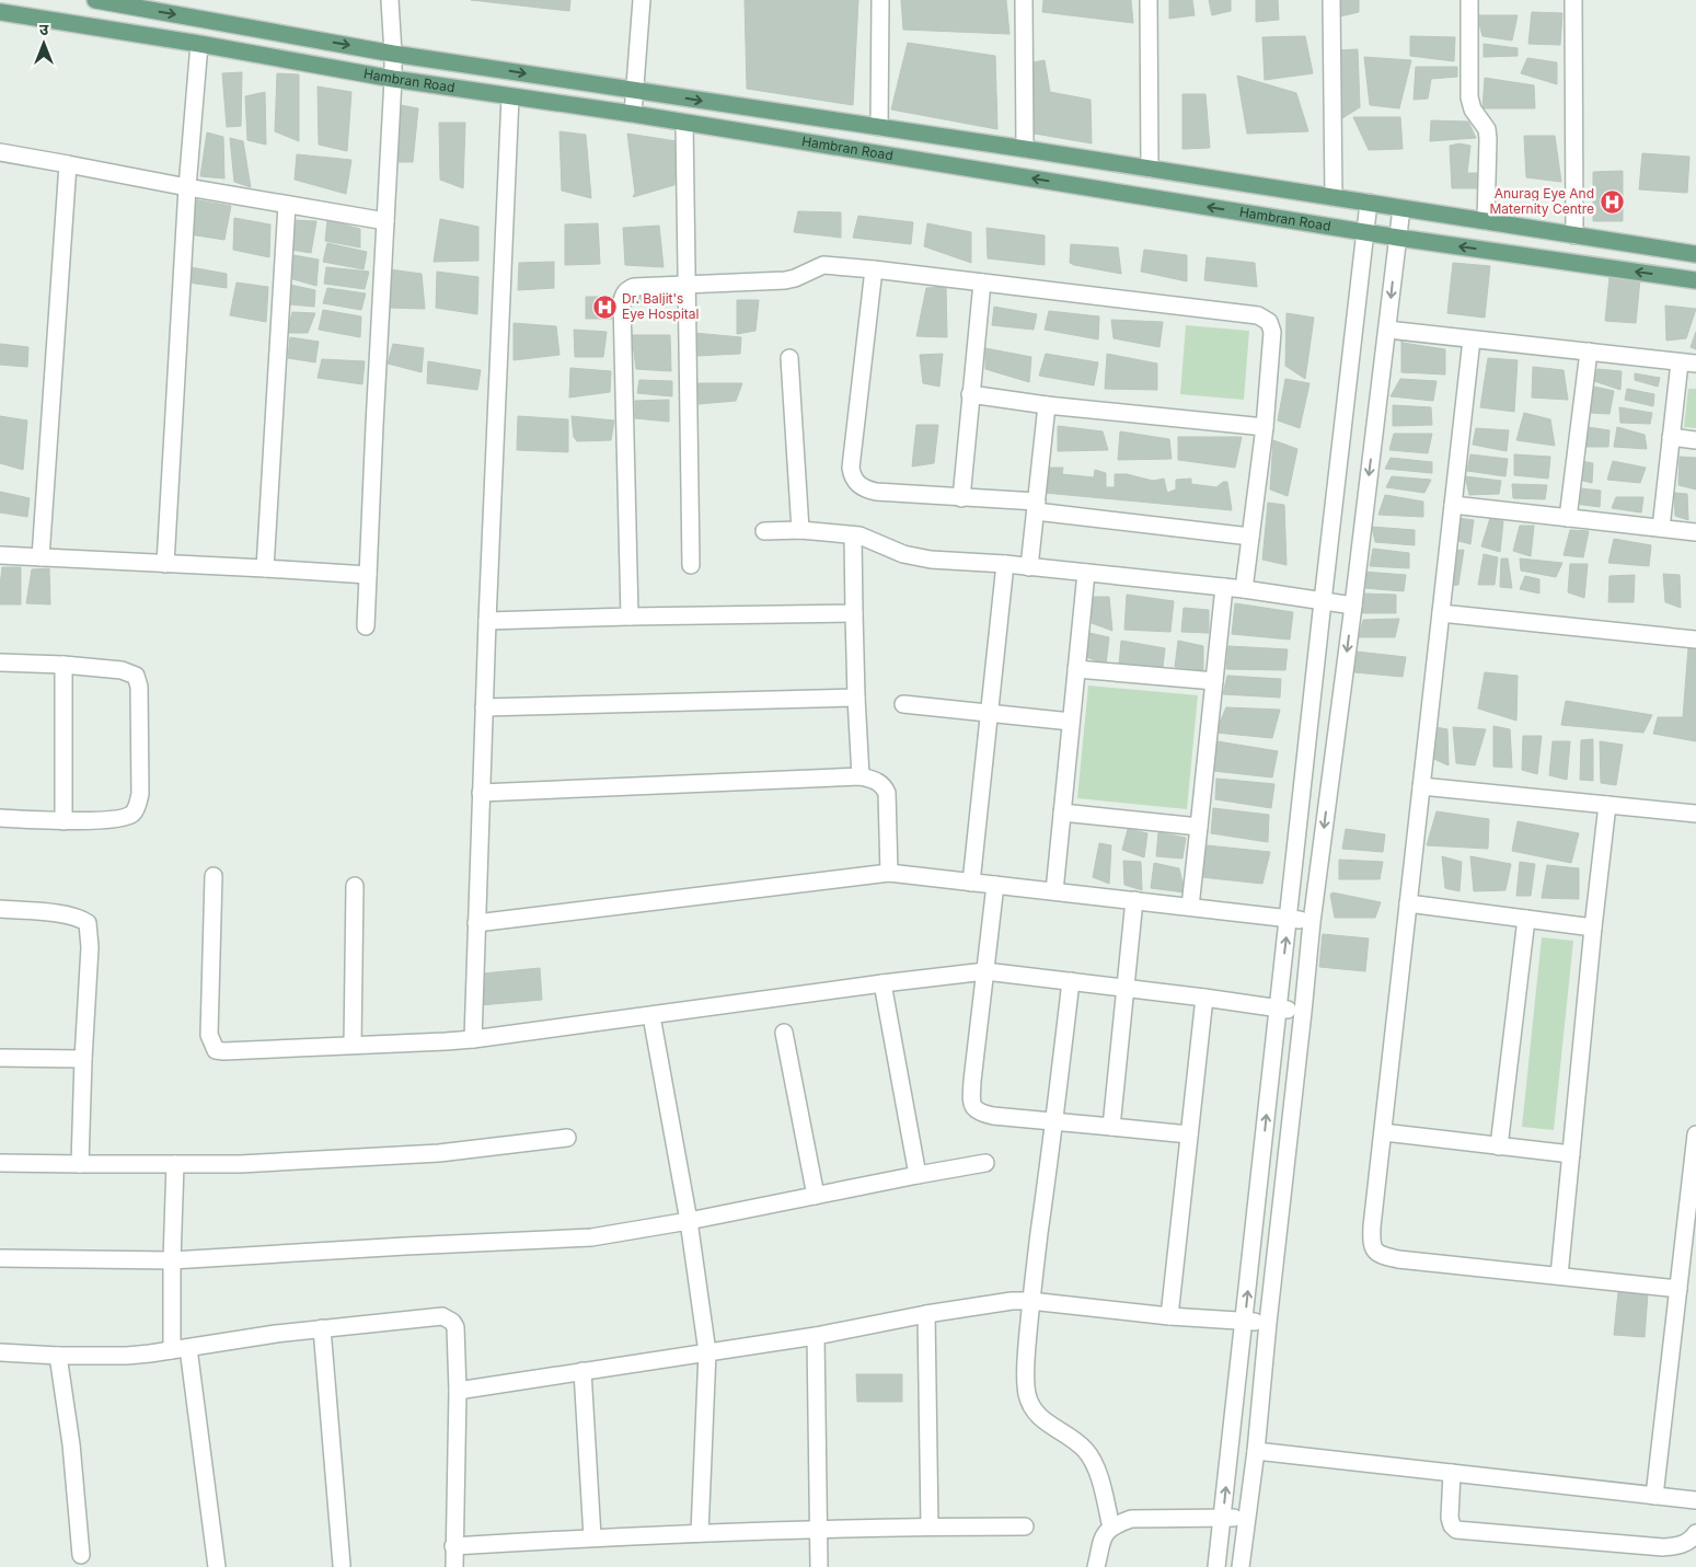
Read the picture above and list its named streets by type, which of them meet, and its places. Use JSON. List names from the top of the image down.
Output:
{
  "streets": {
    "main road": ["Hambran Road"]
  },
  "places": {
    "hospital": ["Anurag Eye And Maternity Centre", "Dr. Baljit's Eye Hospital"]
  },
  "north": "top"
}
